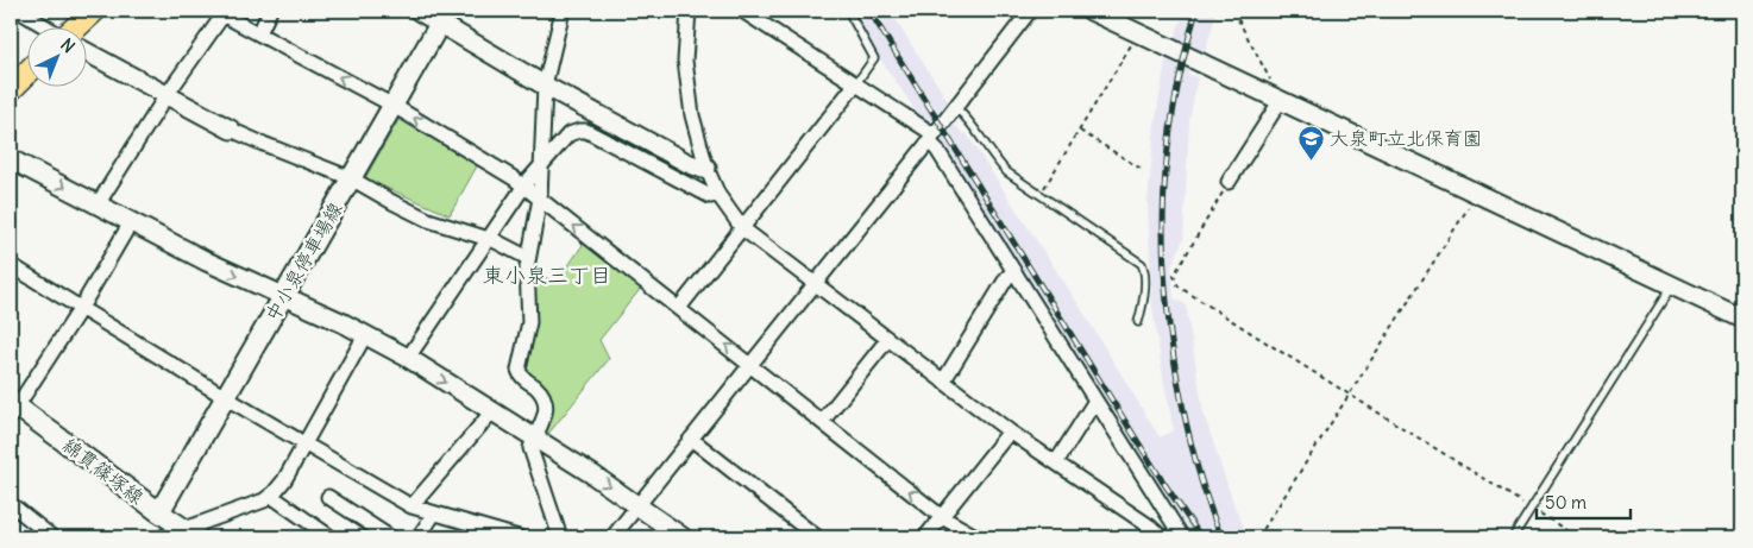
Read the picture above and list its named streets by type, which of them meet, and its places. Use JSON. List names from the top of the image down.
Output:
{
  "streets": {
    "main road": ["中小泉停車場線", "綿貫篠塚線"]
  },
  "crossings": [
    ["中小泉停車場線", "綿貫篠塚線"]
  ],
  "districts": ["東小泉三丁目"],
  "places": {
    "school or university": ["大泉町立北保育園"]
  },
  "scale_bar": "50 m",
  "north": "top right"
}
